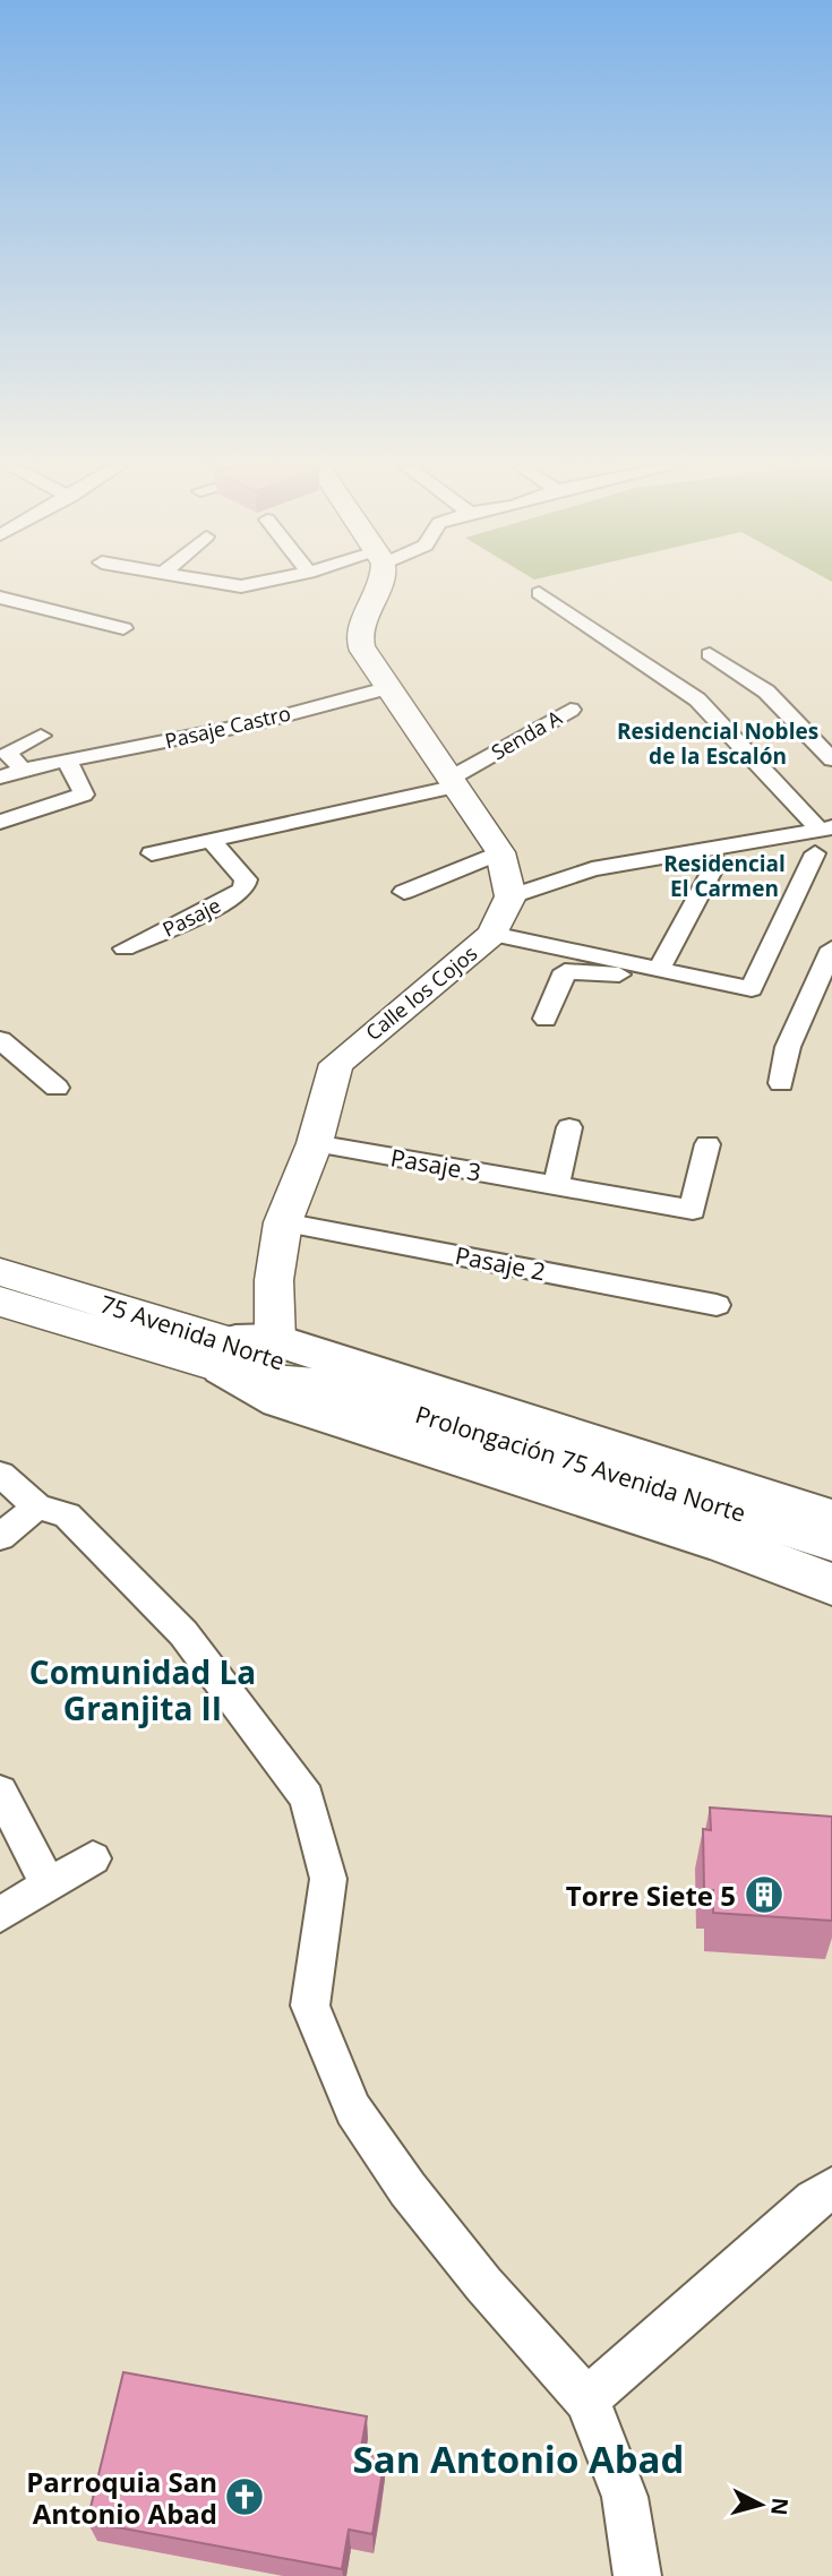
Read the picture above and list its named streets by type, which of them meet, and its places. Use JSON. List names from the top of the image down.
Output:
{
  "streets": {
    "street": [
      "Pasaje Castro",
      "Senda A",
      "Pasaje",
      "Calle los Cojos",
      "Pasaje 3",
      "Pasaje 2",
      "75 Avenida Norte",
      "Prolongación 75 Avenida Norte"
    ]
  },
  "crossings": [
    ["Senda A", "Pasaje"],
    ["Calle los Cojos", "Pasaje 3"],
    ["Calle los Cojos", "Pasaje 2"],
    ["Calle los Cojos", "75 Avenida Norte"],
    ["75 Avenida Norte", "Prolongación 75 Avenida Norte"]
  ],
  "districts": [
    "Residencial Nobles de la Escalón",
    "Residencial El Carmen",
    "Comunidad La Granjita II",
    "San Antonio Abad"
  ],
  "places": {
    "building": ["Torre Siete 5"],
    "church": ["Parroquia San Antonio Abad"]
  },
  "north": "right"
}
